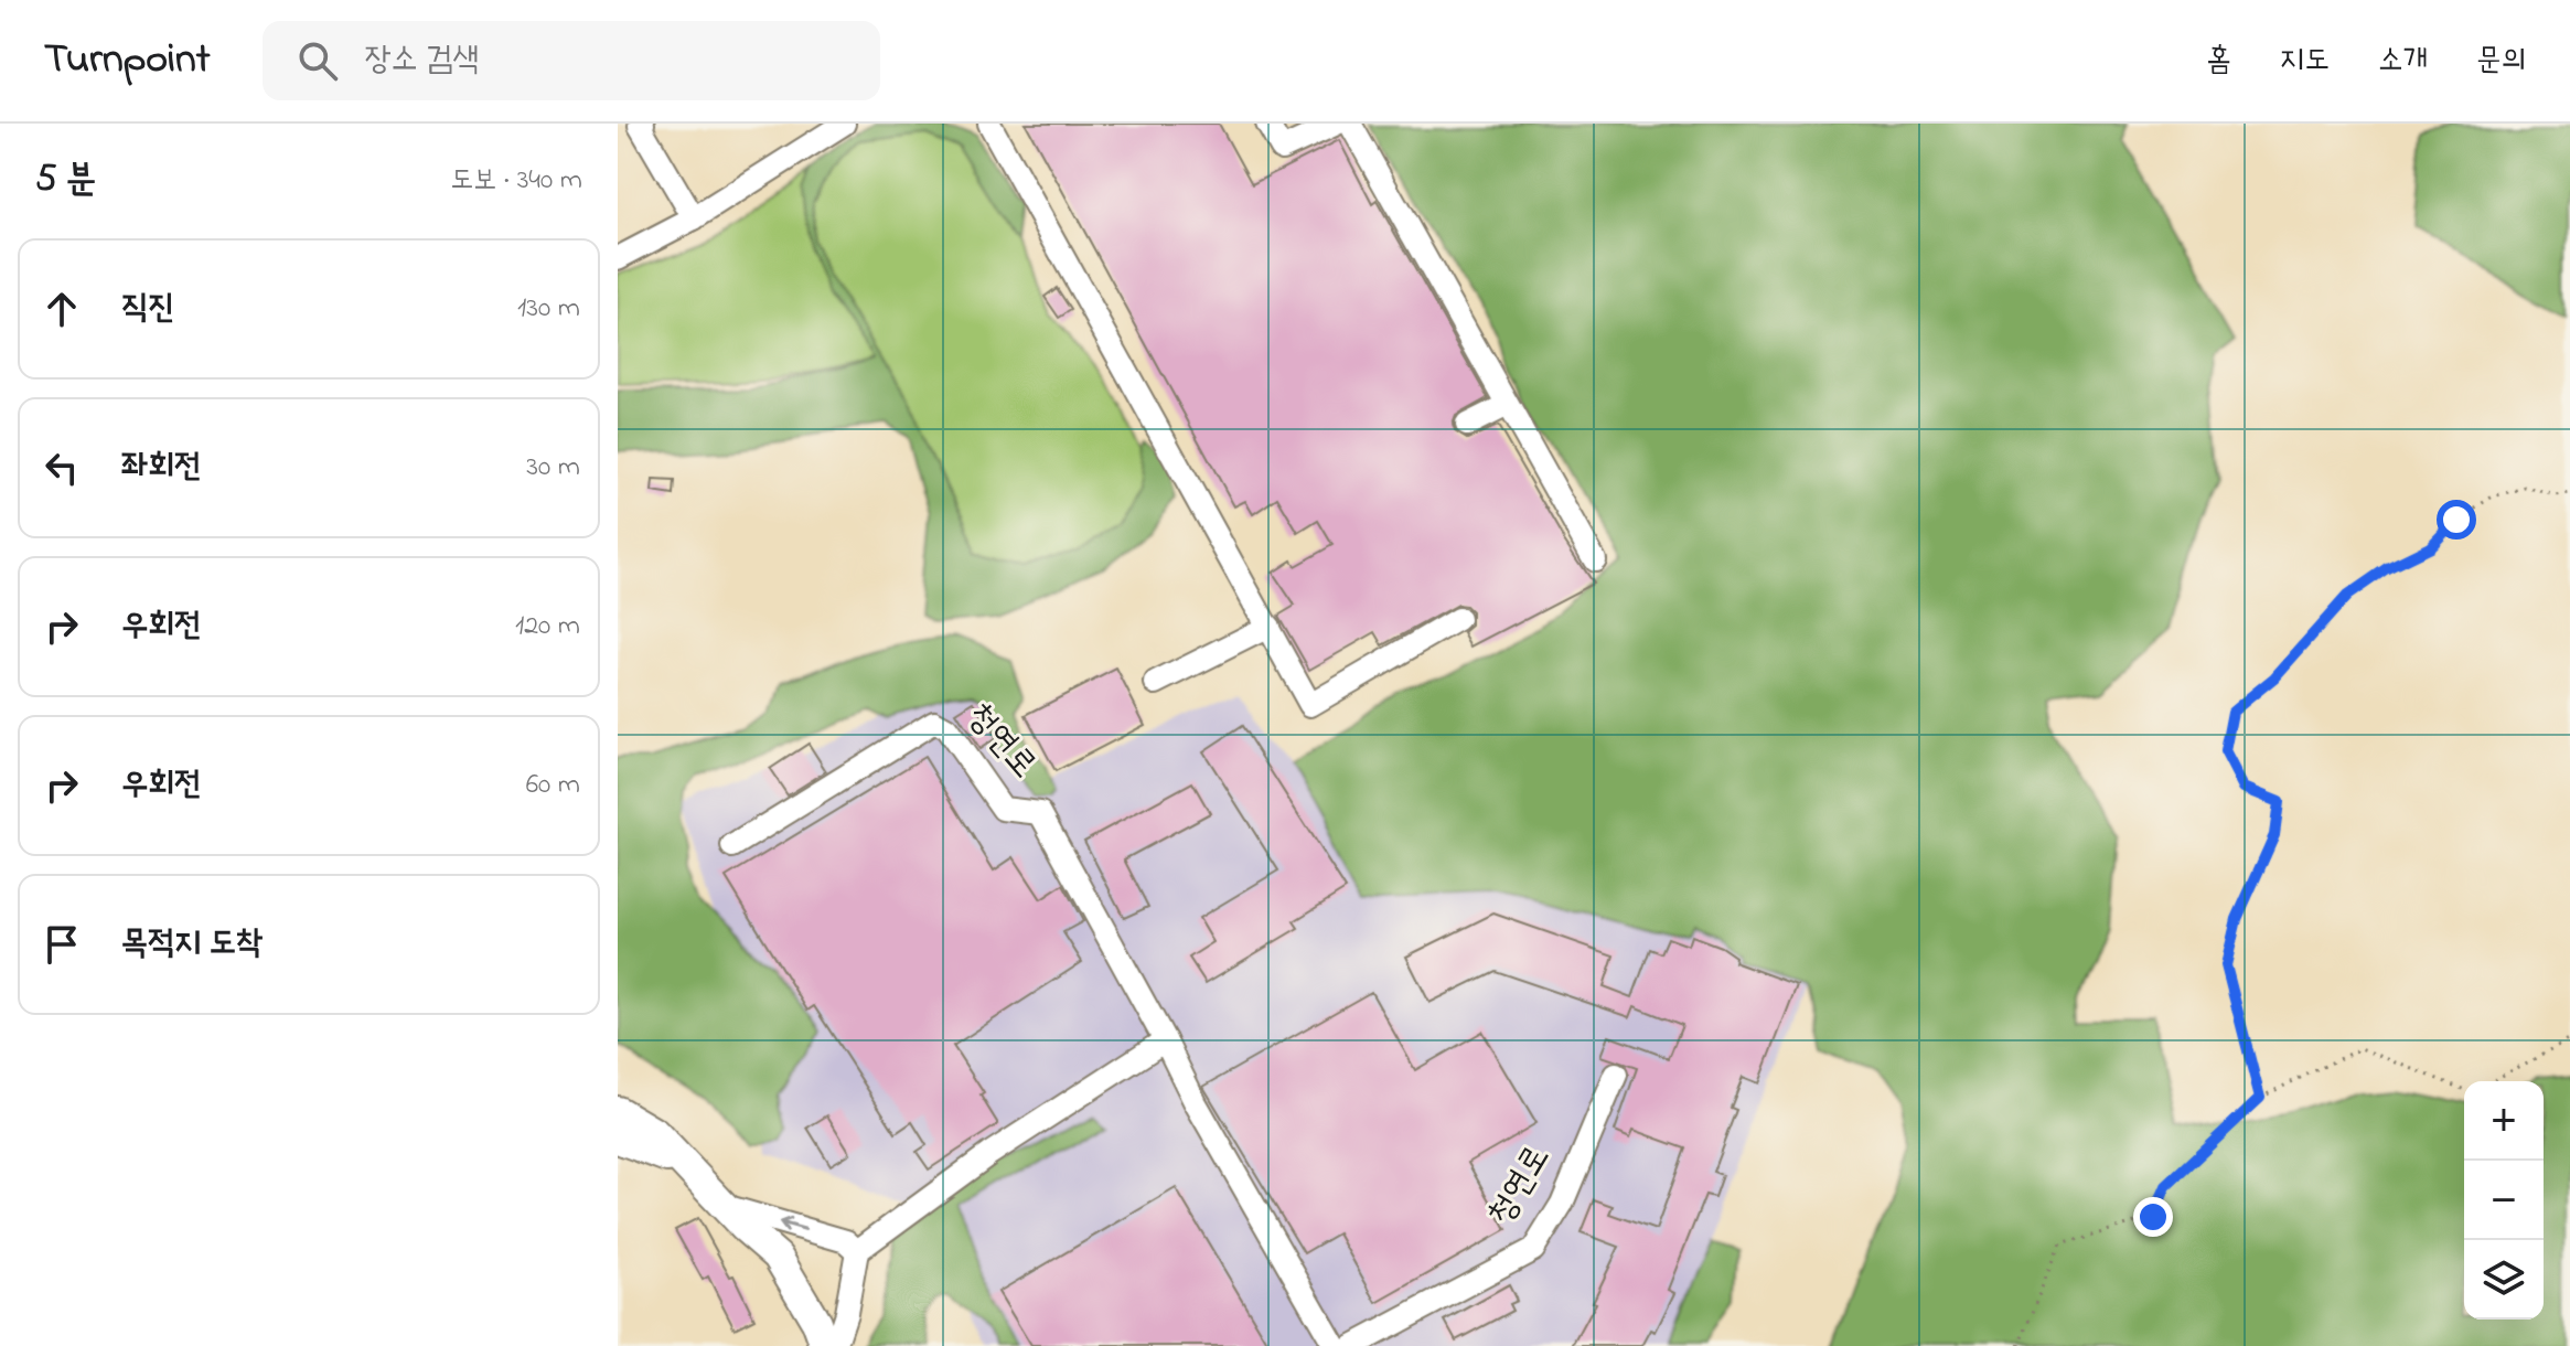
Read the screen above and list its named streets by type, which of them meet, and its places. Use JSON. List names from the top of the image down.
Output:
{
  "streets": {
    "street": ["청연로"]
  },
  "page": {
    "header": "Turnpoint",
    "search": "장소 검색",
    "nav": [
      "홈",
      "지도",
      "소개",
      "문의"
    ],
    "heading": ["5 분", "도보 · 340 m"],
    "list": [
      ["직진", "130 m"],
      ["좌회전", "30 m"],
      ["우회전", "120 m"],
      ["우회전", "60 m"],
      "목적지 도착"
    ],
    "map_buttons": ["+", "−"]
  }
}
